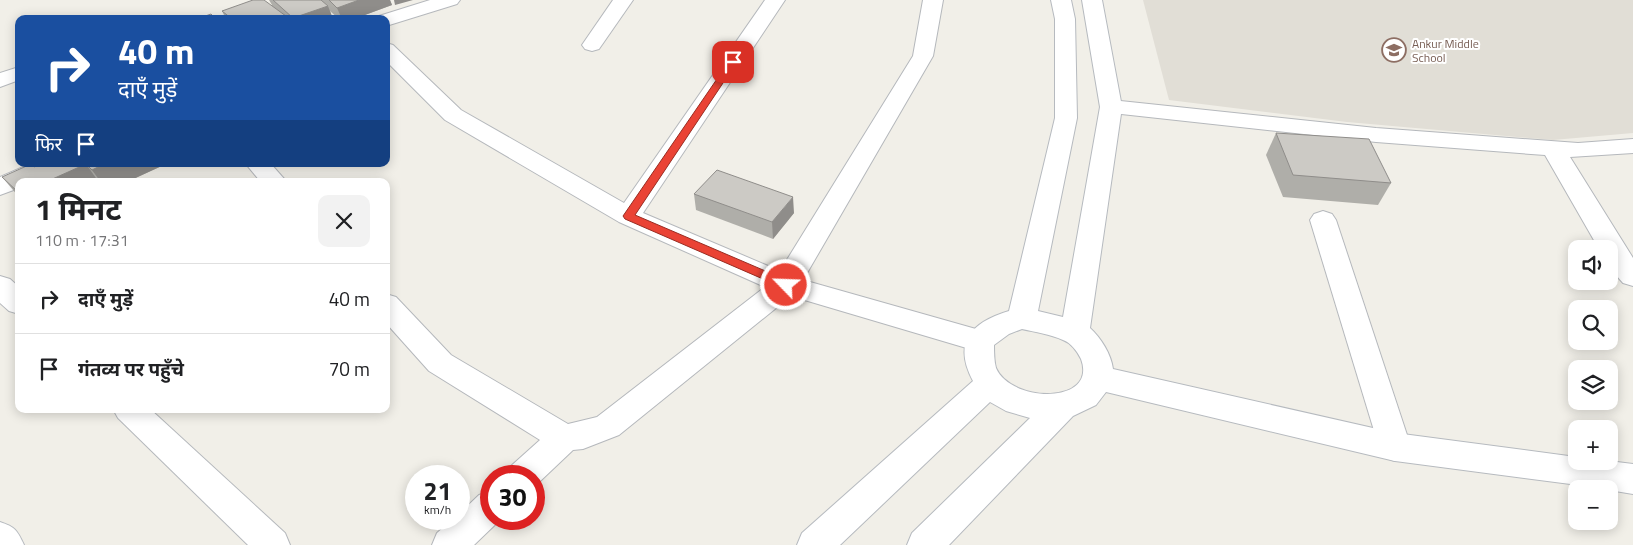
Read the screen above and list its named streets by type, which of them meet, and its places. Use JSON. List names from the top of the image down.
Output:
{
  "places": {
    "school or university": ["Ankur Middle School"]
  },
  "page": {
    "turn": ["40 m", "दाएँ मुड़ें"],
    "then": "फिर",
    "heading": ["1 मिनट", "110 m · 17:31"],
    "map_buttons": ["+", "−"],
    "list": [
      {
        "name": "दाएँ मुड़ें",
        "value": "40 m"
      },
      {
        "name": "गंतव्य पर पहुँचे",
        "value": "70 m"
      }
    ],
    "speed": "21 km/h",
    "limit": "30"
  }
}
